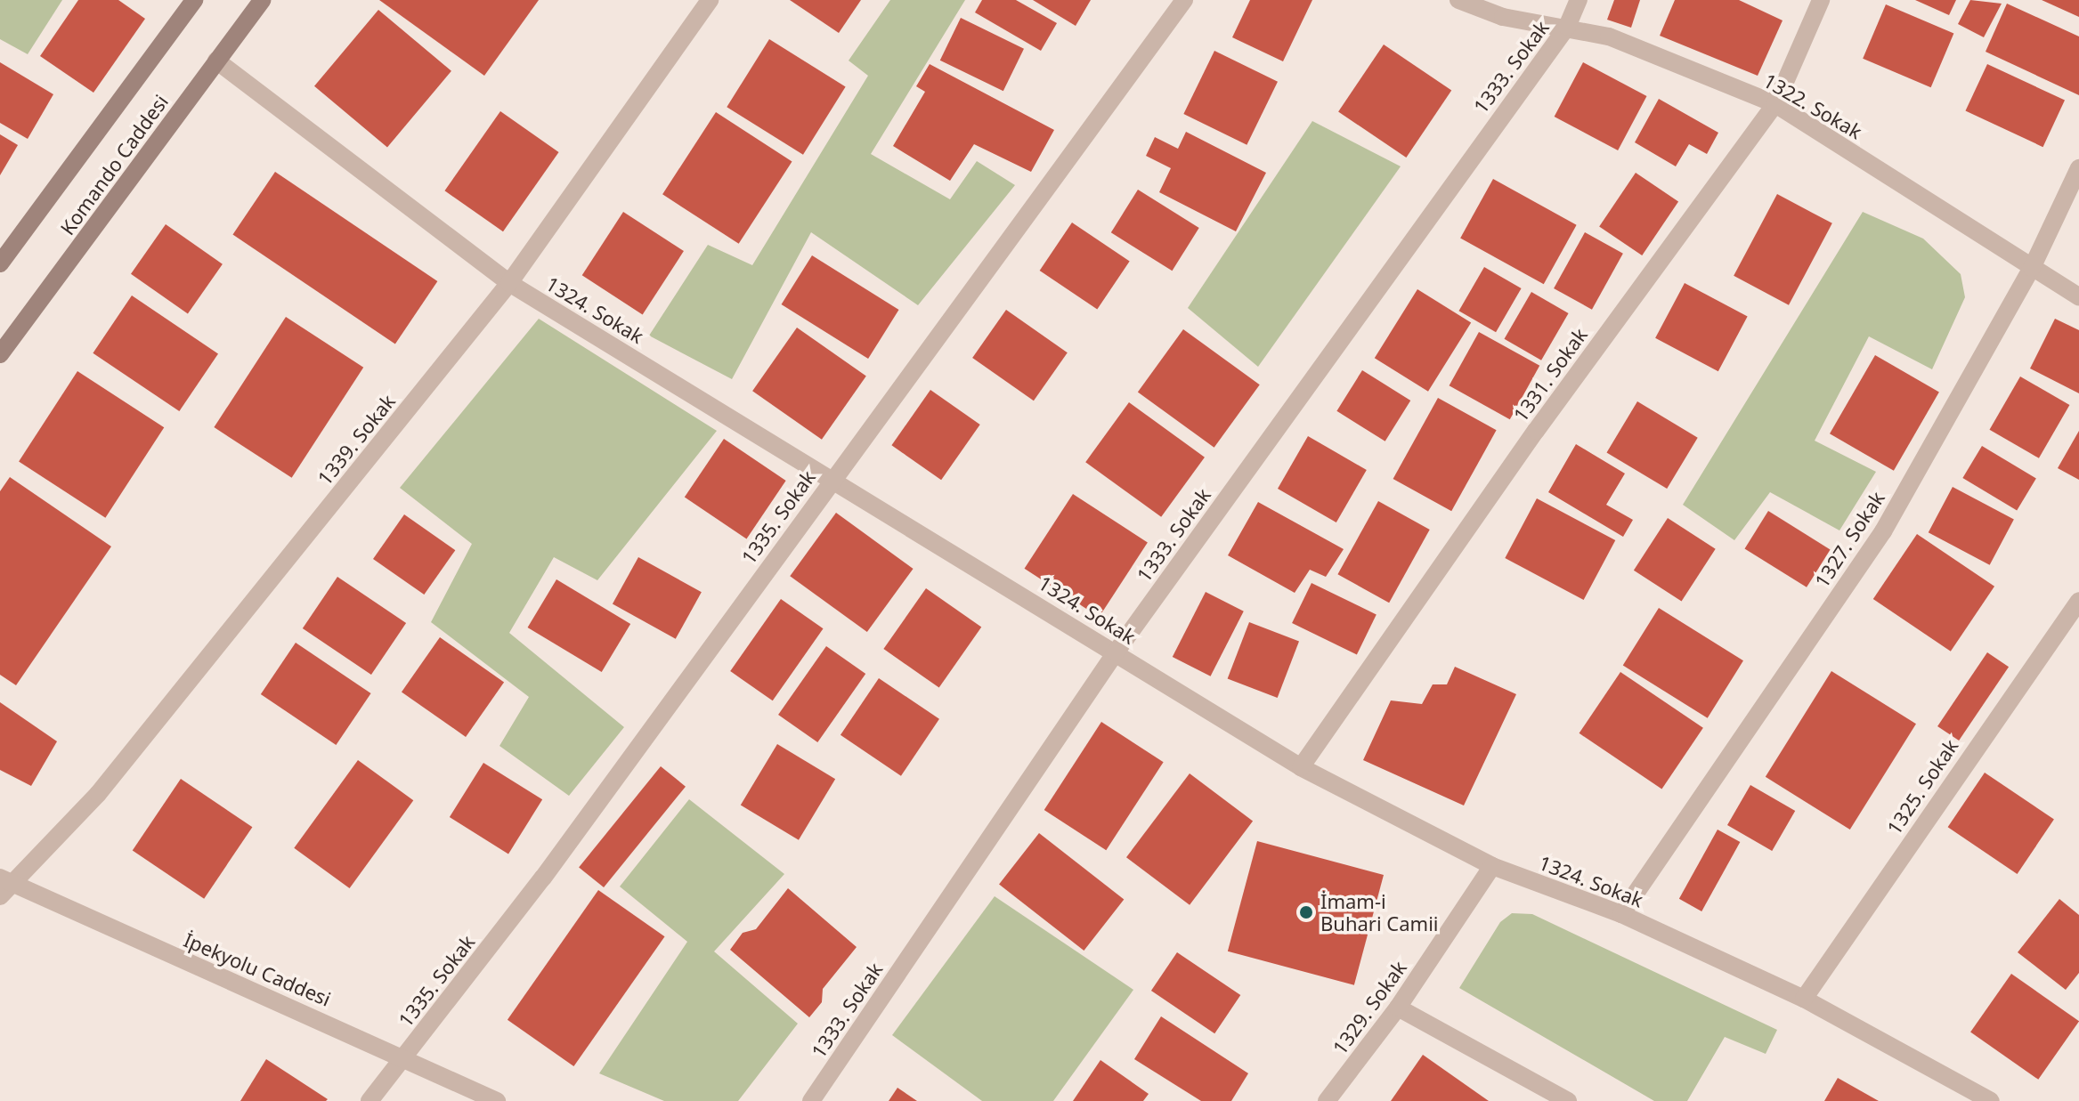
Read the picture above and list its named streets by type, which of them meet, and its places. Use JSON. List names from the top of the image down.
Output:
{
  "streets": {
    "main road": ["Komando Caddesi"],
    "street": [
      "1333. Sokak",
      "1322. Sokak",
      "1324. Sokak",
      "1331. Sokak",
      "1339. Sokak",
      "1335. Sokak",
      "1327. Sokak",
      "1325. Sokak",
      "İpekyolu Caddesi",
      "1329. Sokak"
    ]
  },
  "crossings": [
    ["1333. Sokak", "1322. Sokak"],
    ["1333. Sokak", "1324. Sokak"],
    ["1322. Sokak", "1331. Sokak"],
    ["1322. Sokak", "1327. Sokak"],
    ["Komando Caddesi", "1324. Sokak"],
    ["1324. Sokak", "1331. Sokak"],
    ["1324. Sokak", "1339. Sokak"],
    ["1324. Sokak", "1335. Sokak"],
    ["1324. Sokak", "1327. Sokak"],
    ["1324. Sokak", "1325. Sokak"],
    ["1324. Sokak", "1329. Sokak"],
    ["1339. Sokak", "İpekyolu Caddesi"],
    ["1335. Sokak", "İpekyolu Caddesi"]
  ],
  "places": ["İmam-i Buhari Camii"]
}
